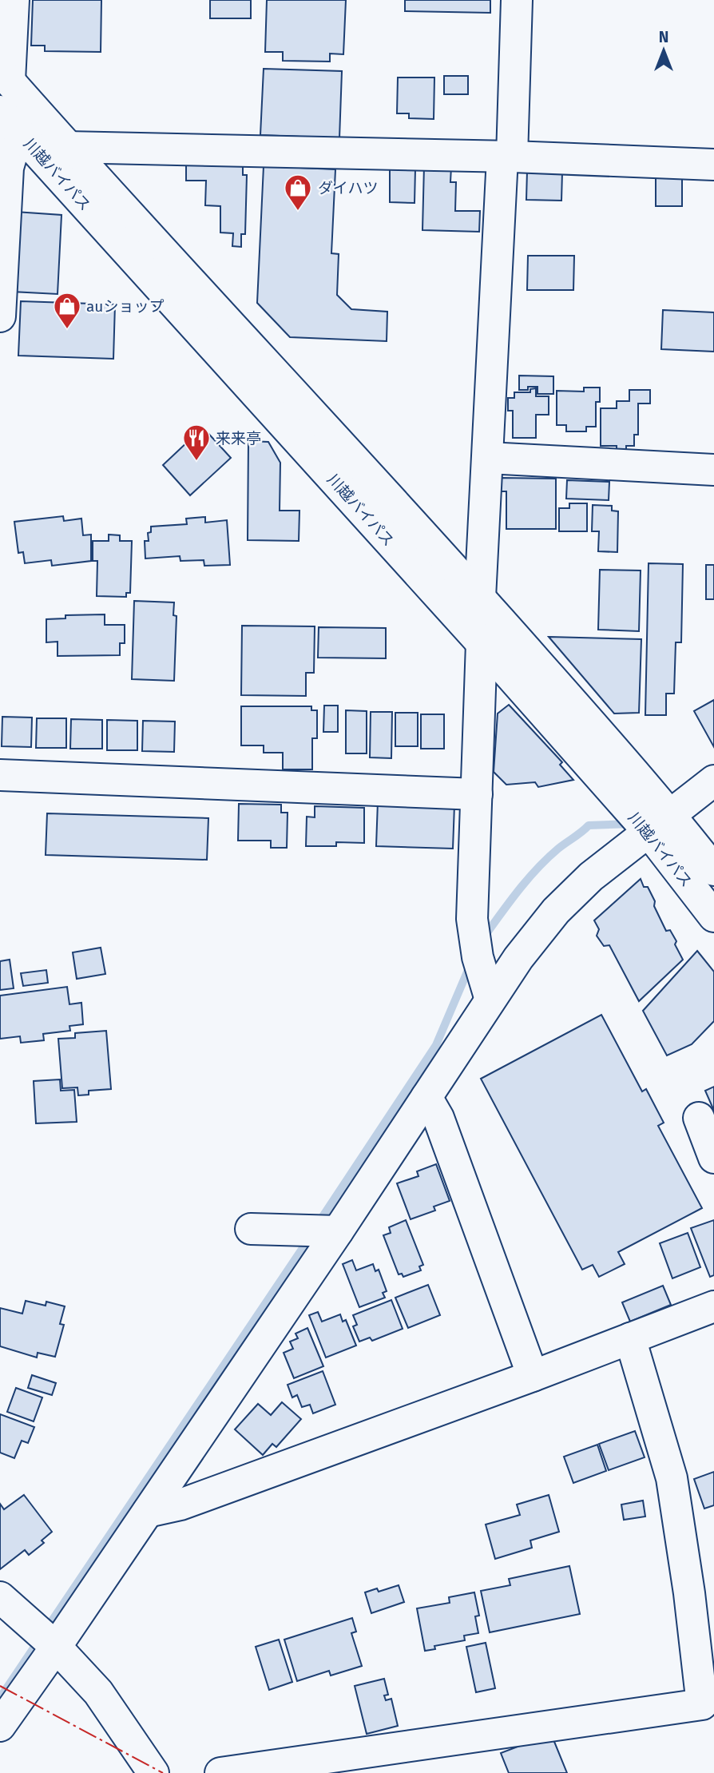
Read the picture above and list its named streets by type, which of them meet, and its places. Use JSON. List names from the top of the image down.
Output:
{
  "streets": {
    "main road": ["川越バイパス"]
  },
  "places": {
    "shop": ["ダイハツ", "auショップ"],
    "restaurant": ["来来亭"]
  },
  "north": "top"
}
